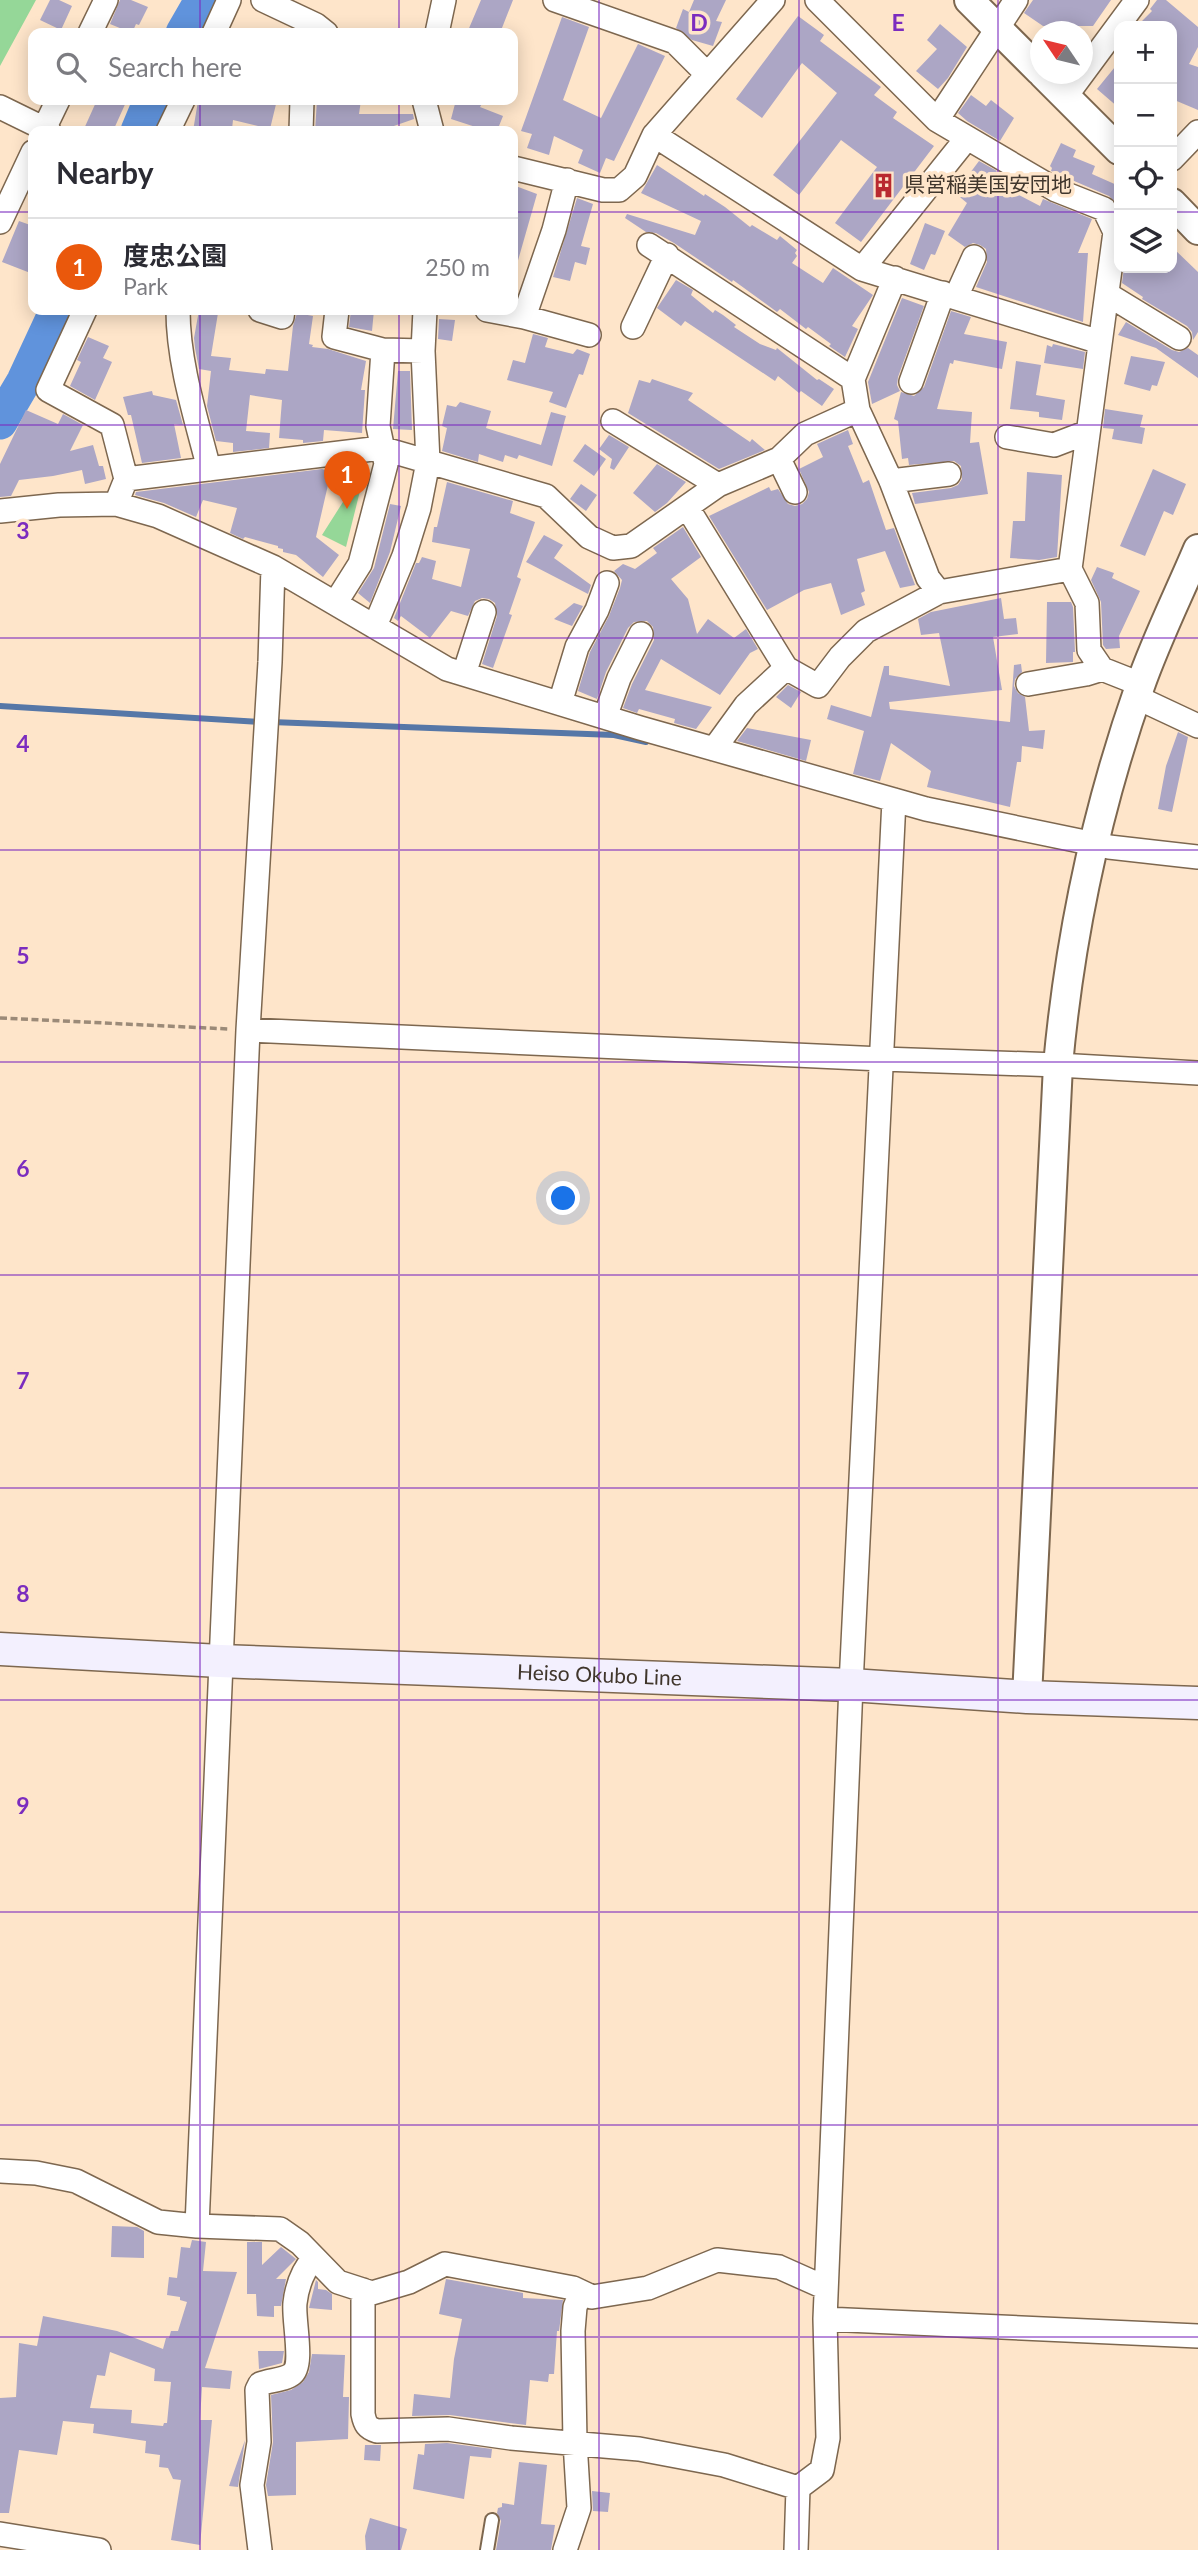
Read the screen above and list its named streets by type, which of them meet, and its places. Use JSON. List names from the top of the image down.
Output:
{
  "streets": {
    "main road": ["Heiso Okubo Line"]
  },
  "places": {
    "building": ["県営稲美国安団地"]
  },
  "north": "top left",
  "page": {
    "map_buttons": ["+", "−"],
    "search": "Search here",
    "heading": "Nearby",
    "list": [
      {
        "mark": "1",
        "name": "度忠公園",
        "note": "Park",
        "value": "250 m"
      }
    ],
    "pins": "1"
  },
  "grid": {
    "columns": ["D", "E"],
    "rows": [
      "3",
      "4",
      "5",
      "6",
      "7",
      "8",
      "9"
    ]
  }
}
